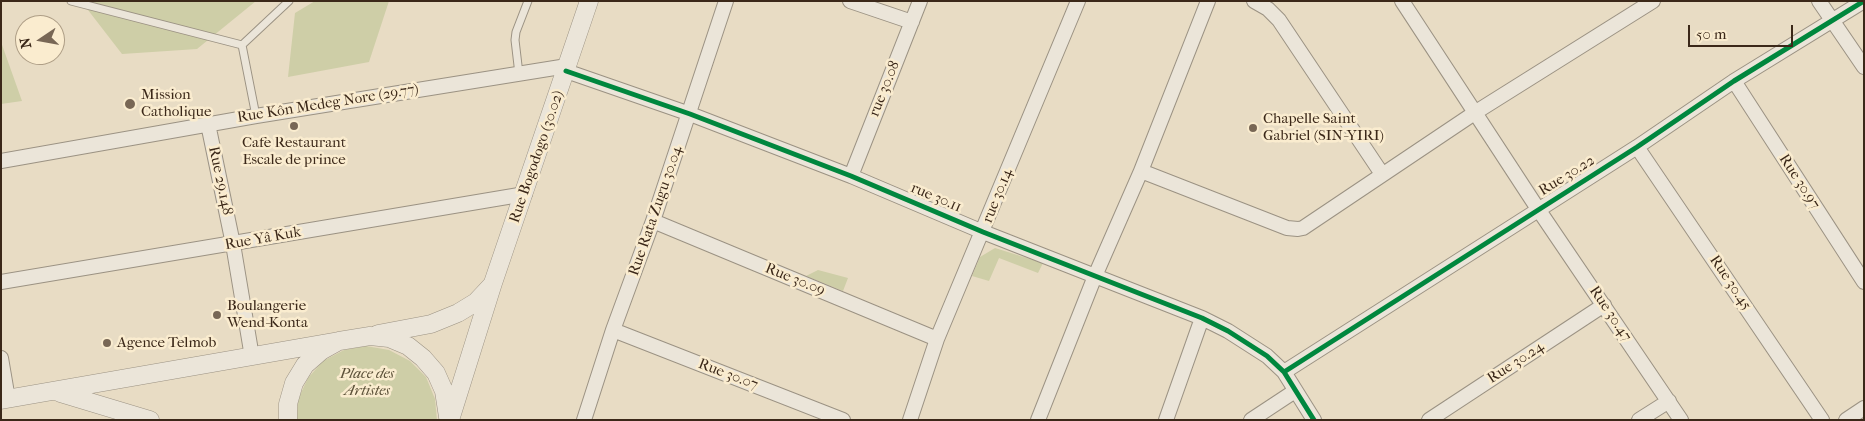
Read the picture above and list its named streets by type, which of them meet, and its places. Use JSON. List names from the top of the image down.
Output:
{
  "streets": {
    "street": [
      "rue 30.08",
      "Rue Kôn Medeg Nore (29.77)",
      "Rue Bogodogo (30.02)",
      "Rue 30.22",
      "Rue 29.148",
      "Rue 30.97",
      "rue 30.14",
      "rue 30.11",
      "Rue Rata Zugu 30.04",
      "Rue Yâ Kuk",
      "Rue 30.09",
      "Rue 30.45",
      "Rue 30.47",
      "Rue 30.24",
      "Rue 30.07"
    ]
  },
  "crossings": [
    ["rue 30.08", "rue 30.11"],
    ["Rue Kôn Medeg Nore (29.77)", "Rue Bogodogo (30.02)"],
    ["Rue Kôn Medeg Nore (29.77)", "Rue 29.148"],
    ["Rue Kôn Medeg Nore (29.77)", "rue 30.11"],
    ["Rue Bogodogo (30.02)", "rue 30.11"],
    ["Rue Bogodogo (30.02)", "Rue Yâ Kuk"],
    ["Rue 30.22", "Rue 30.97"],
    ["Rue 30.22", "rue 30.11"],
    ["Rue 30.22", "Rue 30.45"],
    ["Rue 30.22", "Rue 30.47"],
    ["Rue 29.148", "Rue Yâ Kuk"],
    ["rue 30.14", "rue 30.11"],
    ["rue 30.14", "Rue 30.09"],
    ["rue 30.11", "Rue Rata Zugu 30.04"],
    ["Rue Rata Zugu 30.04", "Rue 30.09"],
    ["Rue Rata Zugu 30.04", "Rue 30.07"],
    ["Rue 30.47", "Rue 30.24"]
  ],
  "parks": ["Place des Artistes"],
  "places": [
    "Mission Catholique",
    "Cafe Restaurant Escale de prince",
    "Chapelle Saint Gabriel (SIN-YIRI)",
    "Boulangerie Wend-Konta",
    "Agence Telmob"
  ],
  "scale_bar": "50 m",
  "north": "left"
}
